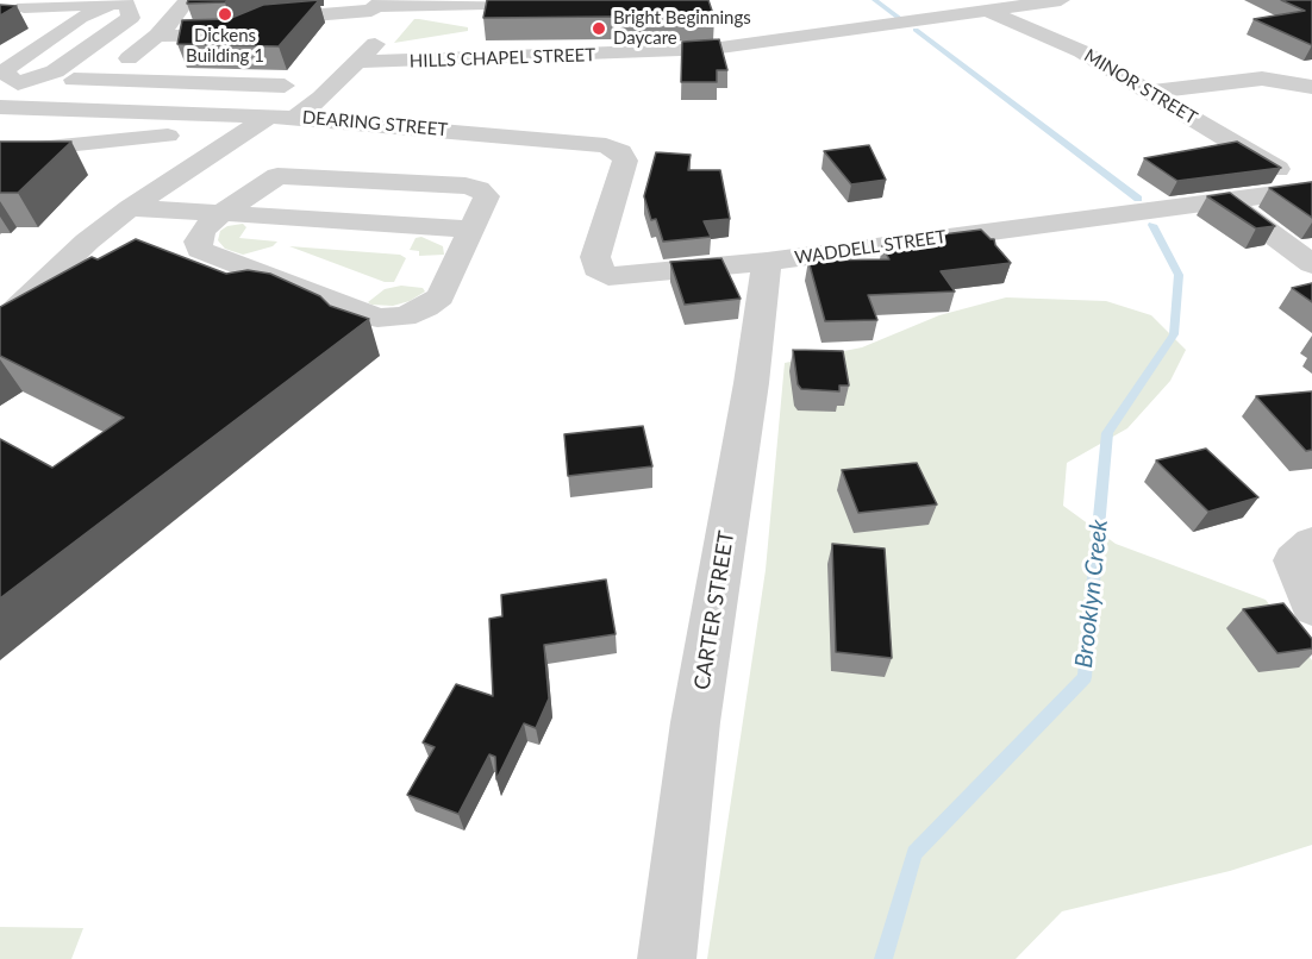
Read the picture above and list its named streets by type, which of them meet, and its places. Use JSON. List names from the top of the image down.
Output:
{
  "streets": {
    "street": [
      "HILLS CHAPEL STREET",
      "MINOR STREET",
      "DEARING STREET",
      "WADDELL STREET",
      "CARTER STREET"
    ]
  },
  "crossings": [
    ["HILLS CHAPEL STREET", "MINOR STREET"],
    ["MINOR STREET", "WADDELL STREET"],
    ["DEARING STREET", "WADDELL STREET"],
    ["WADDELL STREET", "CARTER STREET"]
  ],
  "water": ["Brooklyn Creek"],
  "places": ["Dickens Building 1", "Bright Beginnings Daycare"]
}
